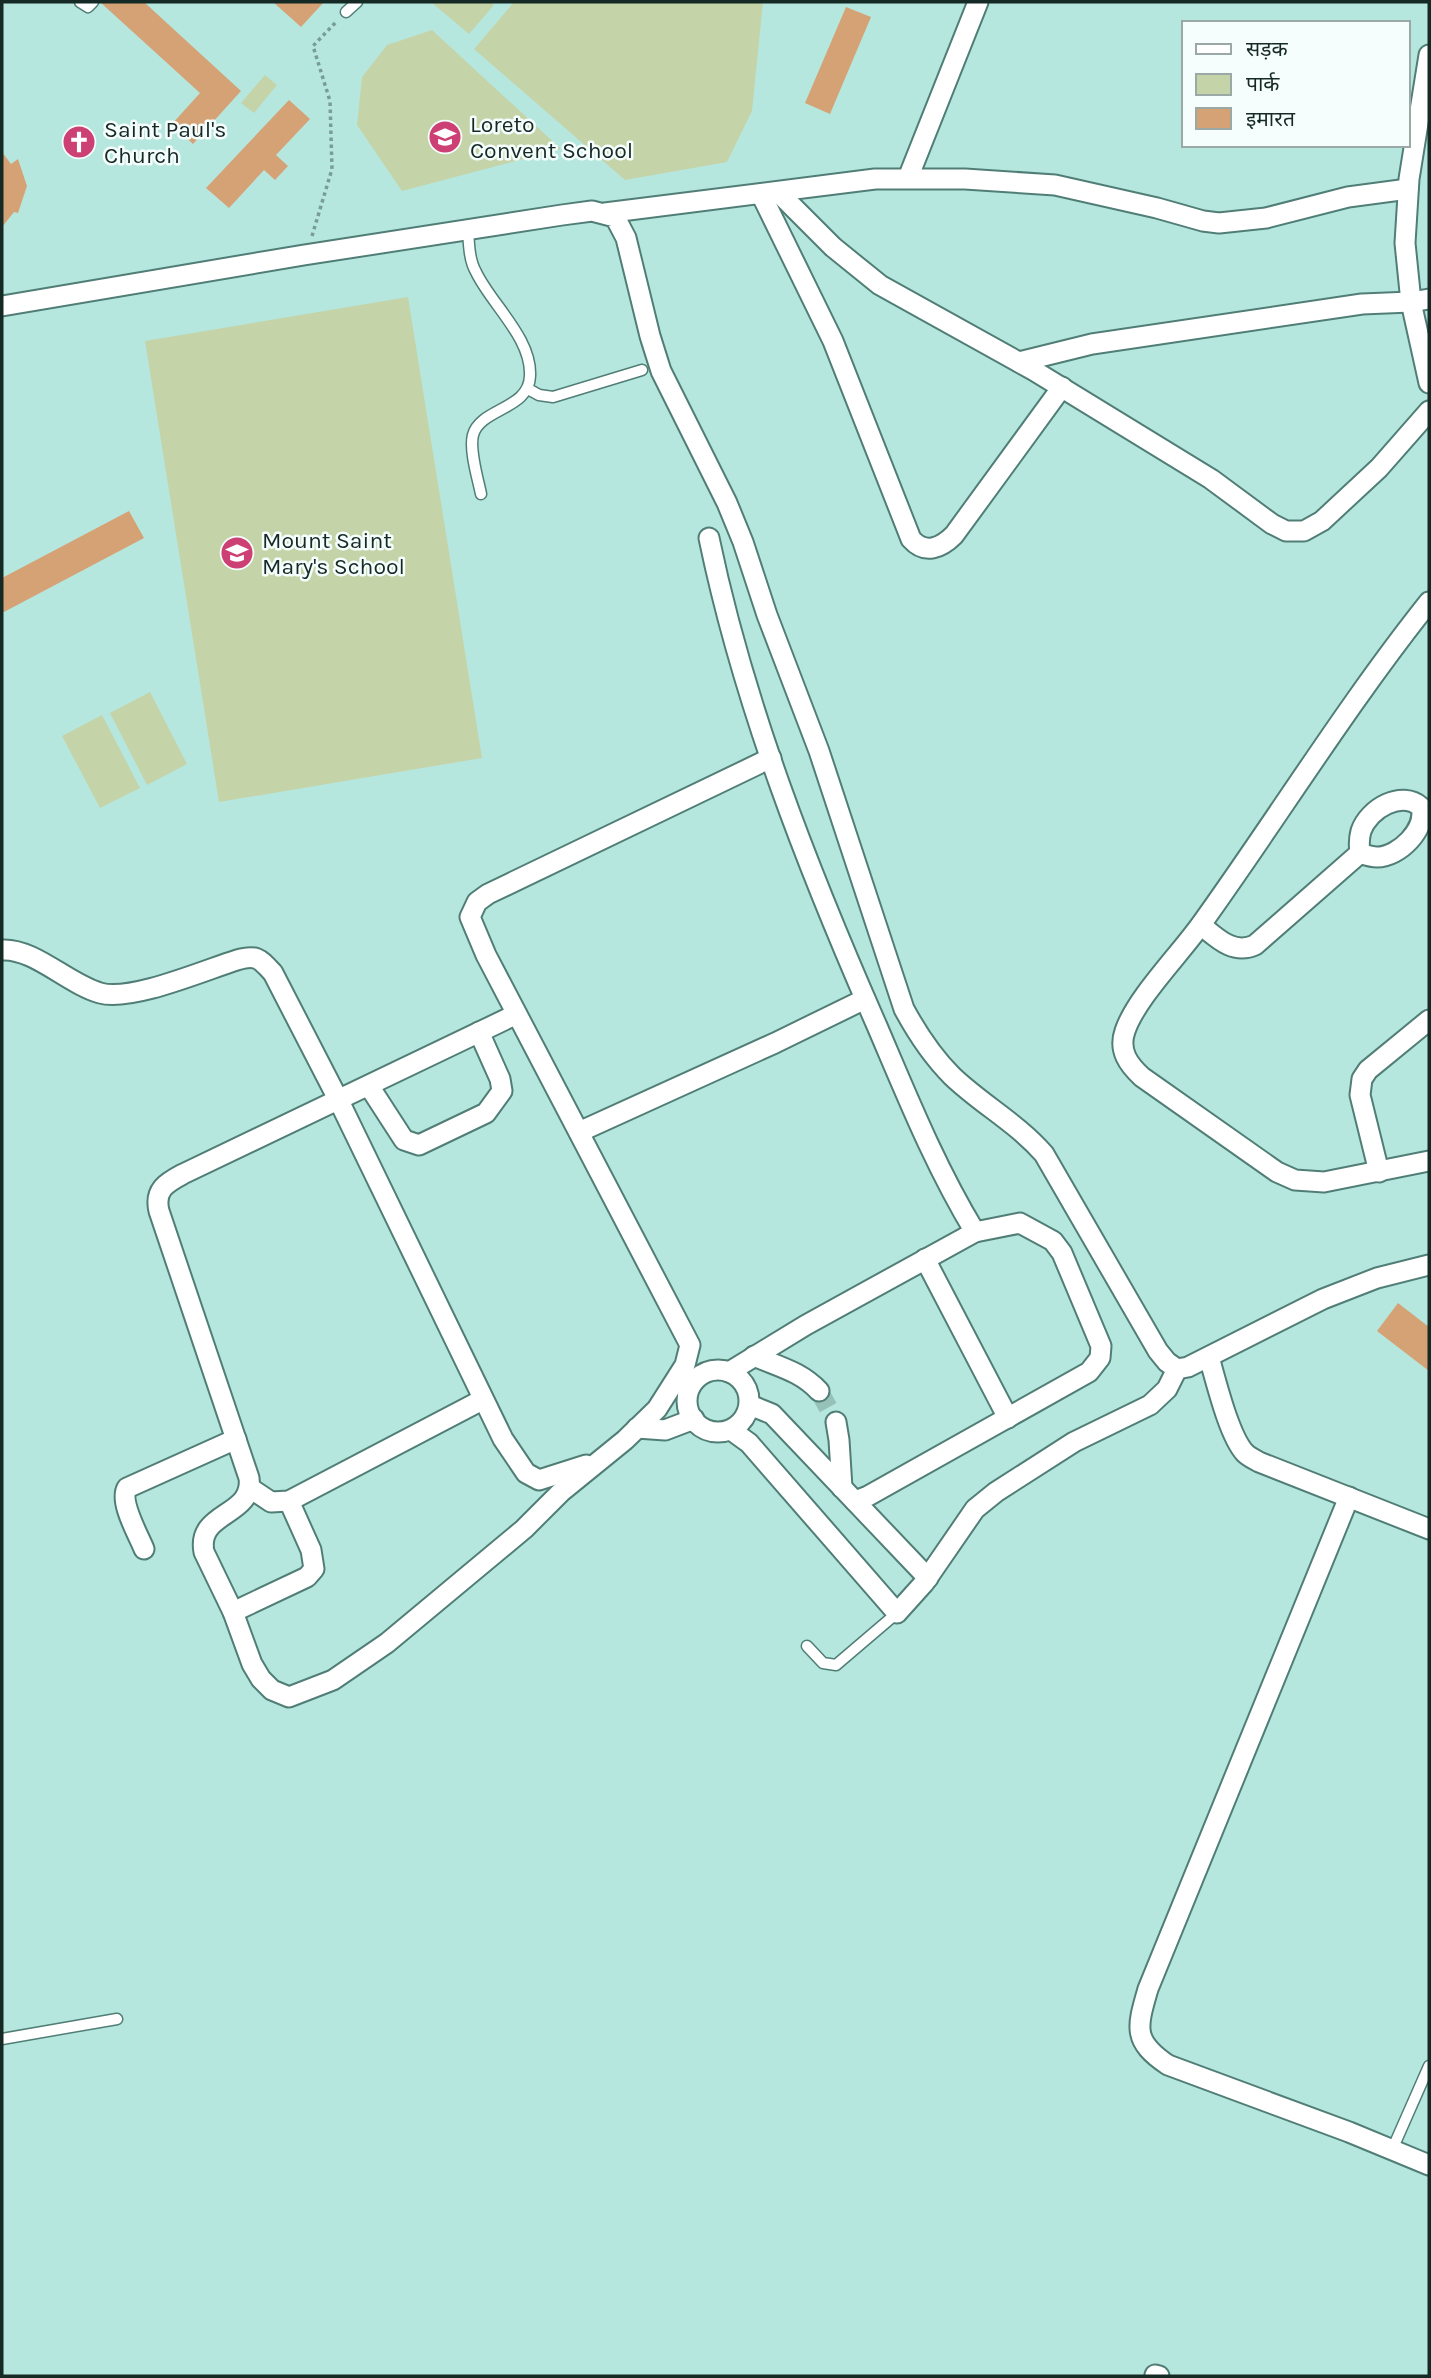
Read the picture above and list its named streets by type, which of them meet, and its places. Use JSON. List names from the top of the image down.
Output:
{
  "places": {
    "school or university": ["Loreto Convent School", "Mount Saint Mary's School"],
    "church": ["Saint Paul's Church"]
  },
  "legend": ["सड़क", "पार्क", "इमारत"]
}
